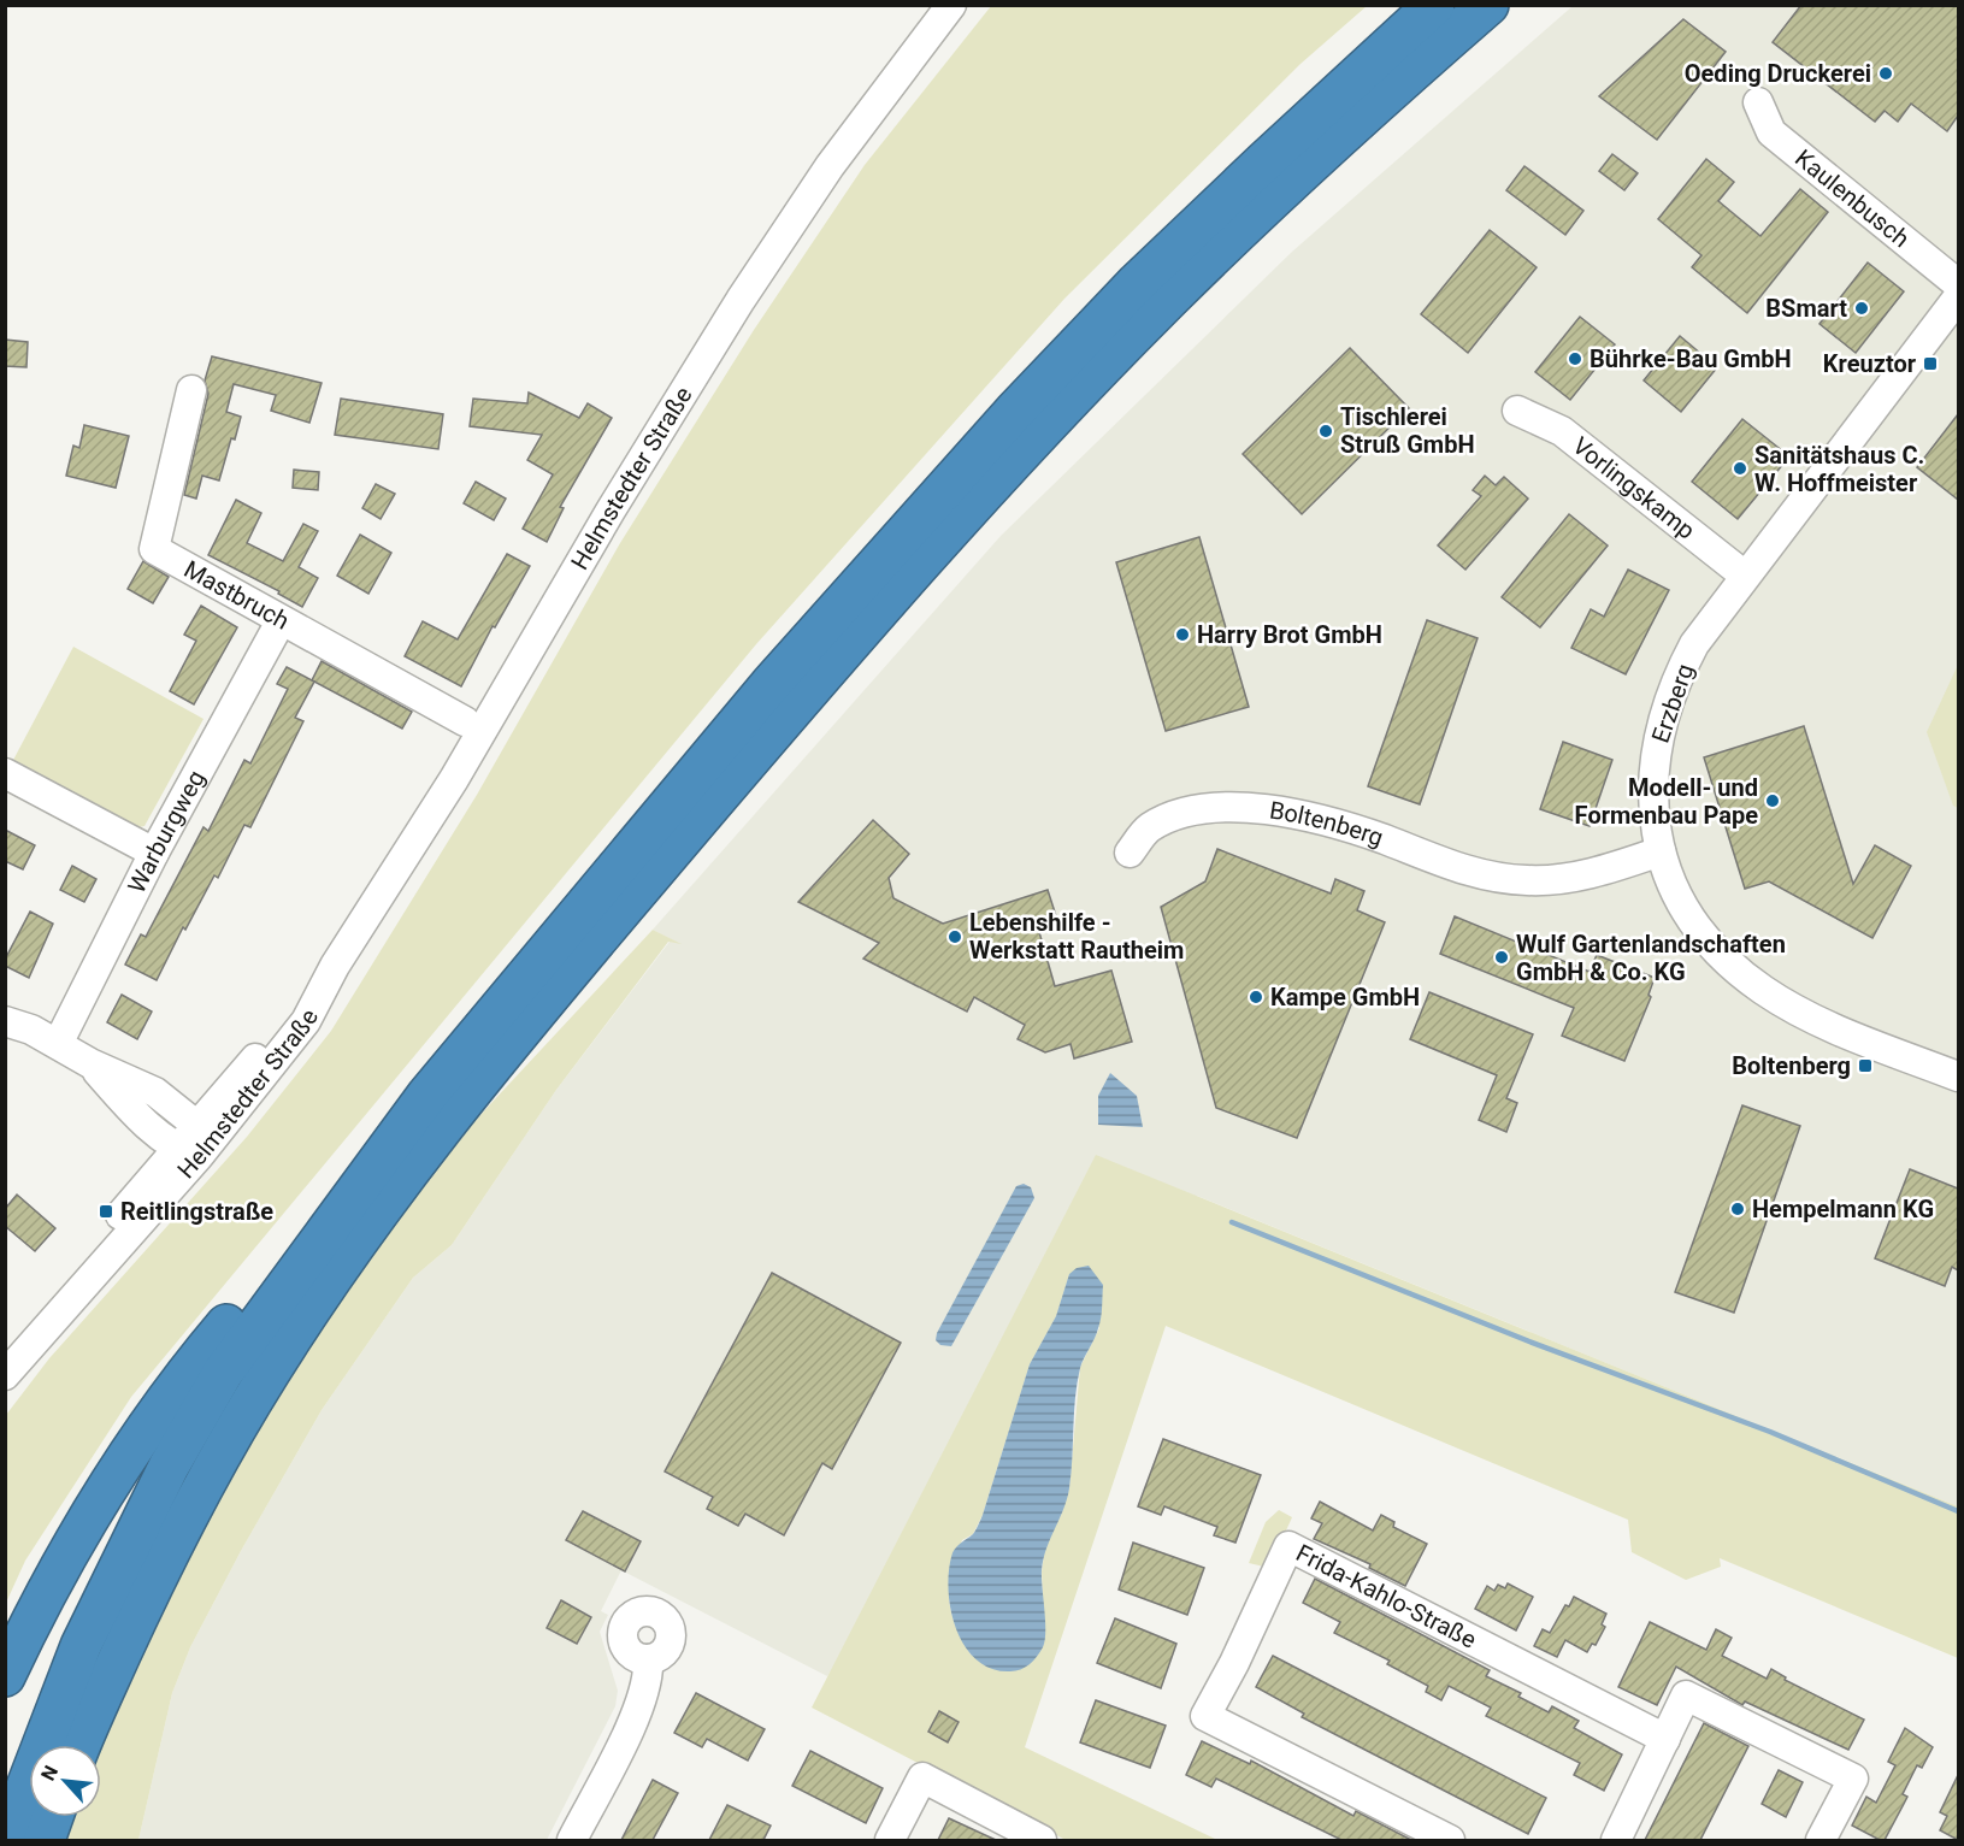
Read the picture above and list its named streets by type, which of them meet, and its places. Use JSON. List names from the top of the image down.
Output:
{
  "streets": {
    "street": [
      "Kaulenbusch",
      "Helmstedter Straße",
      "Vorlingskamp",
      "Mastbruch",
      "Erzberg",
      "Boltenberg",
      "Warburgweg",
      "Frida-Kahlo-Straße"
    ]
  },
  "crossings": [
    ["Vorlingskamp", "Erzberg"],
    ["Mastbruch", "Warburgweg"],
    ["Erzberg", "Boltenberg"]
  ],
  "places": {
    "other": [
      "Oeding Druckerei",
      "BSmart",
      "Bührke-Bau GmbH",
      "Tischlerei Struß GmbH",
      "Sanitätshaus C. W. Hoffmeister",
      "Harry Brot GmbH",
      "Modell- und Formenbau Pape",
      "Lebenshilfe - Werkstatt Rautheim",
      "Wulf Gartenlandschaften GmbH & Co. KG",
      "Kampe GmbH",
      "Hempelmann KG"
    ],
    "transit": ["Kreuztor", "Boltenberg", "Reitlingstraße"]
  },
  "north": "top left"
}
